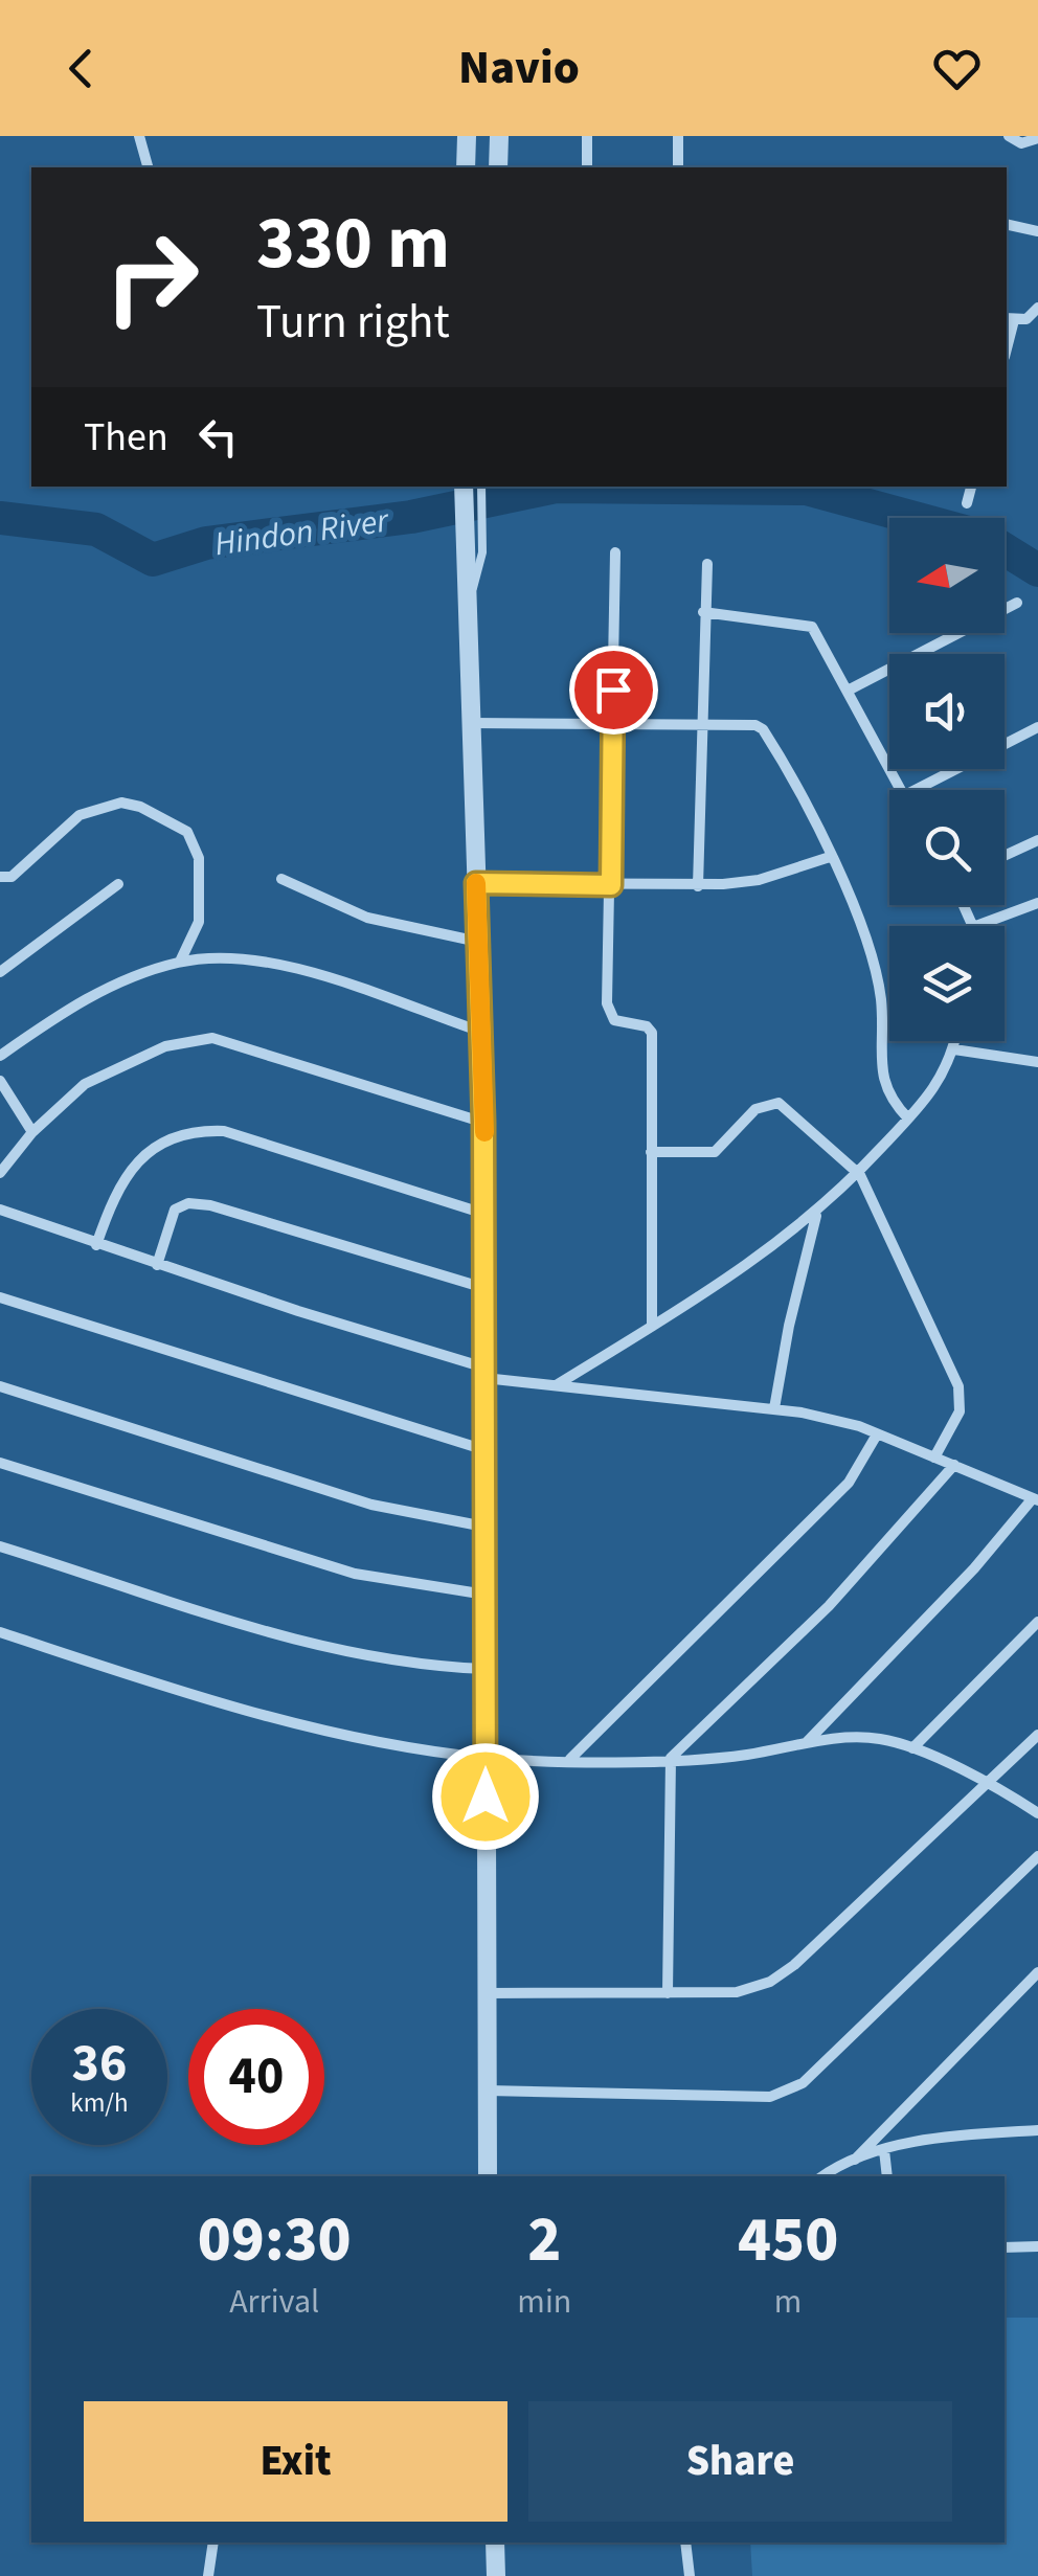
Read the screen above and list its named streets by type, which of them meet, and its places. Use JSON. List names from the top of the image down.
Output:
{
  "water": ["Hindon River"],
  "north": "left",
  "page": {
    "header": "Navio",
    "turn": ["330 m", "Turn right"],
    "then": "Then",
    "speed": "36 km/h",
    "limit": "40",
    "eta": [
      "09:30",
      "Arrival",
      "2",
      "min",
      "450",
      "m"
    ],
    "buttons": ["Exit", "Share"]
  }
}
